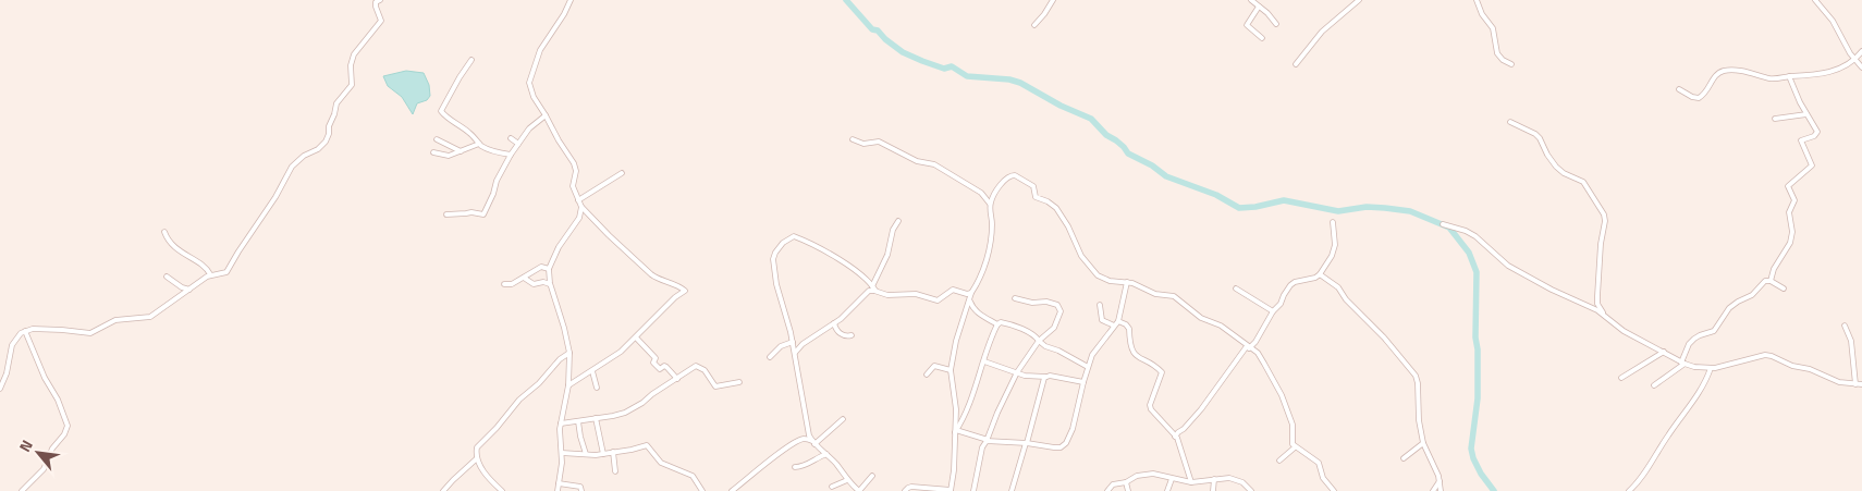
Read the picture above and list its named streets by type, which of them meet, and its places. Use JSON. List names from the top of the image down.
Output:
{
  "north": "top left"
}
